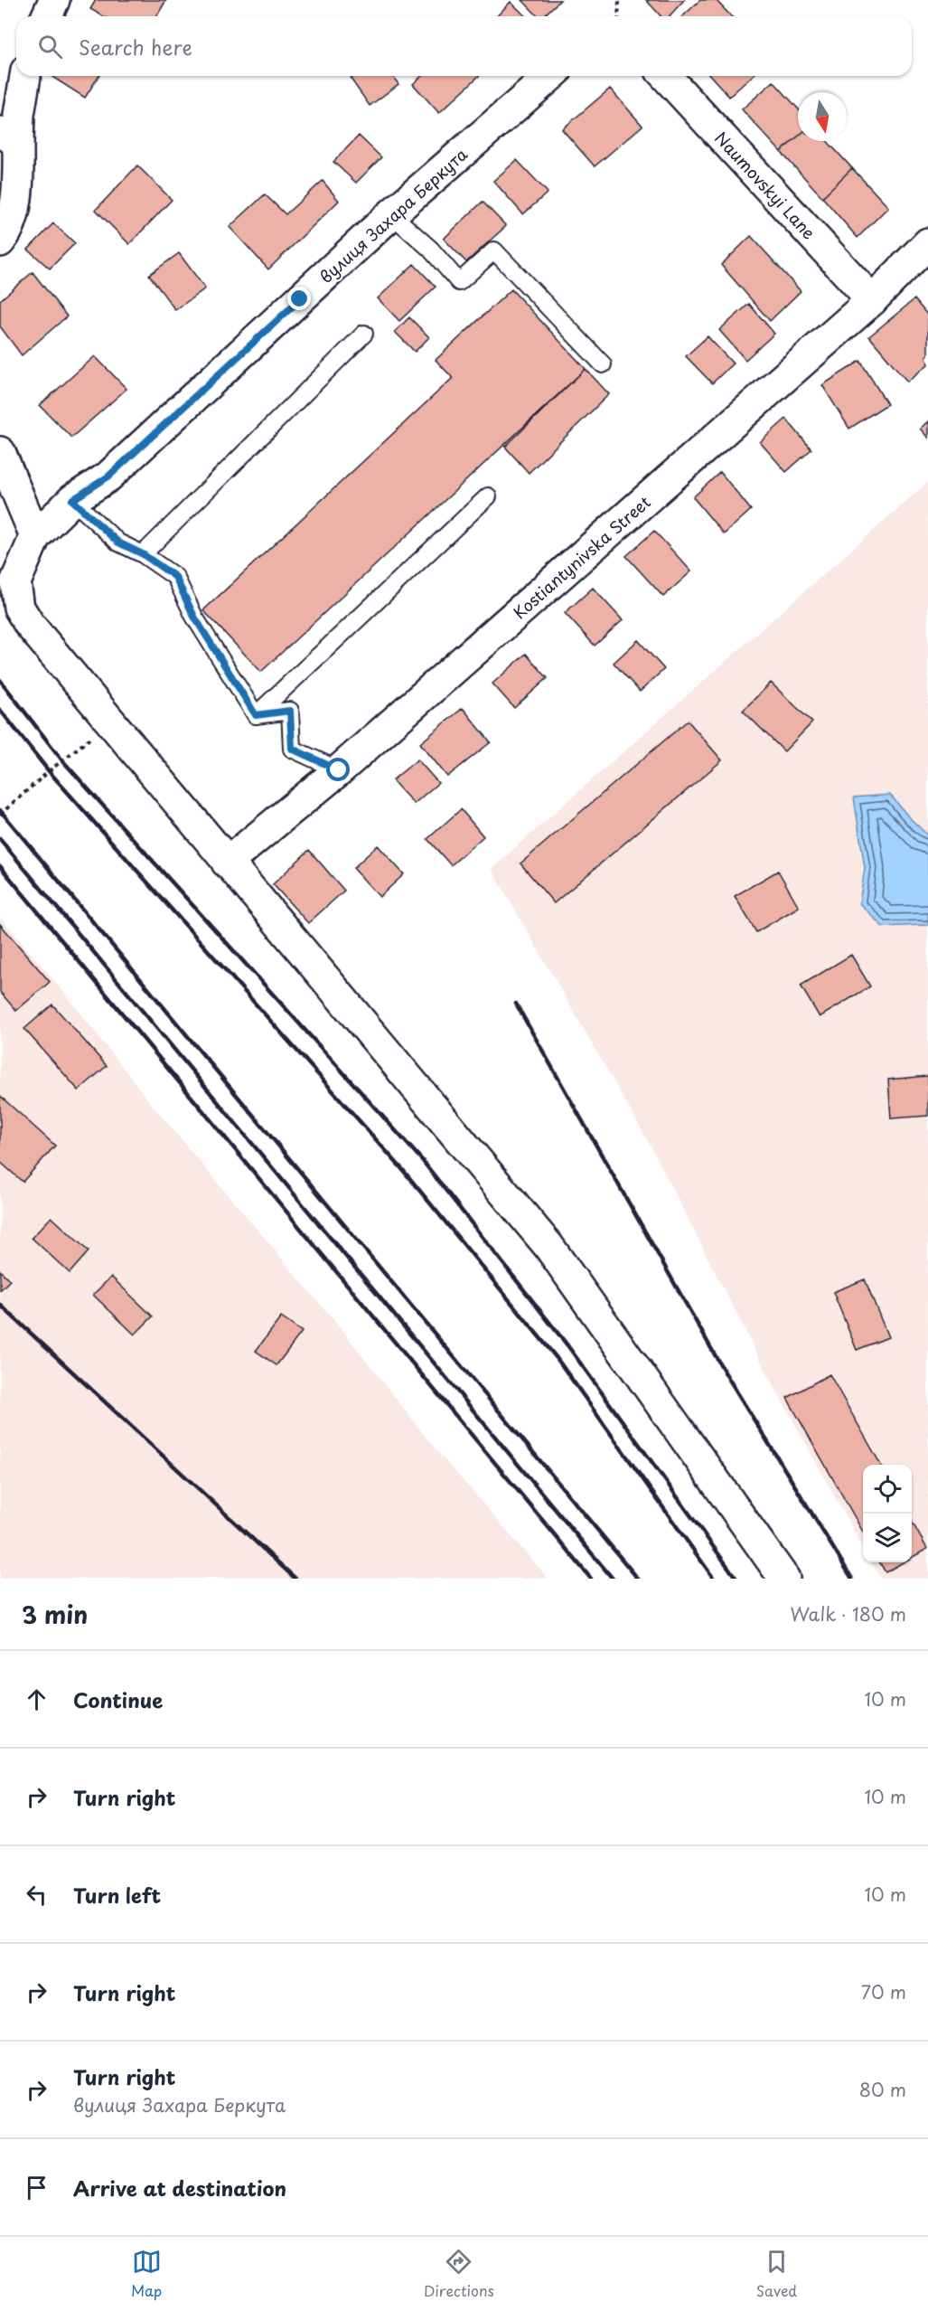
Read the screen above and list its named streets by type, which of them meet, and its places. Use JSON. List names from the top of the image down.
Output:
{
  "streets": {
    "street": ["Naumovskyi Lane", "вулиця Захара Беркута", "Kostiantynivska Street"]
  },
  "crossings": [
    ["Naumovskyi Lane", "Kostiantynivska Street"],
    ["вулиця Захара Беркута", "Kostiantynivska Street"]
  ],
  "north": "bottom",
  "page": {
    "search": "Search here",
    "heading": ["3 min", "Walk · 180 m"],
    "list": [
      ["Continue", "10 m"],
      ["Turn right", "10 m"],
      ["Turn left", "10 m"],
      ["Turn right", "70 m"],
      ["Turn right", "вулиця Захара Беркута", "80 m"],
      "Arrive at destination"
    ],
    "nav": ["Map", "Directions", "Saved"]
  }
}
